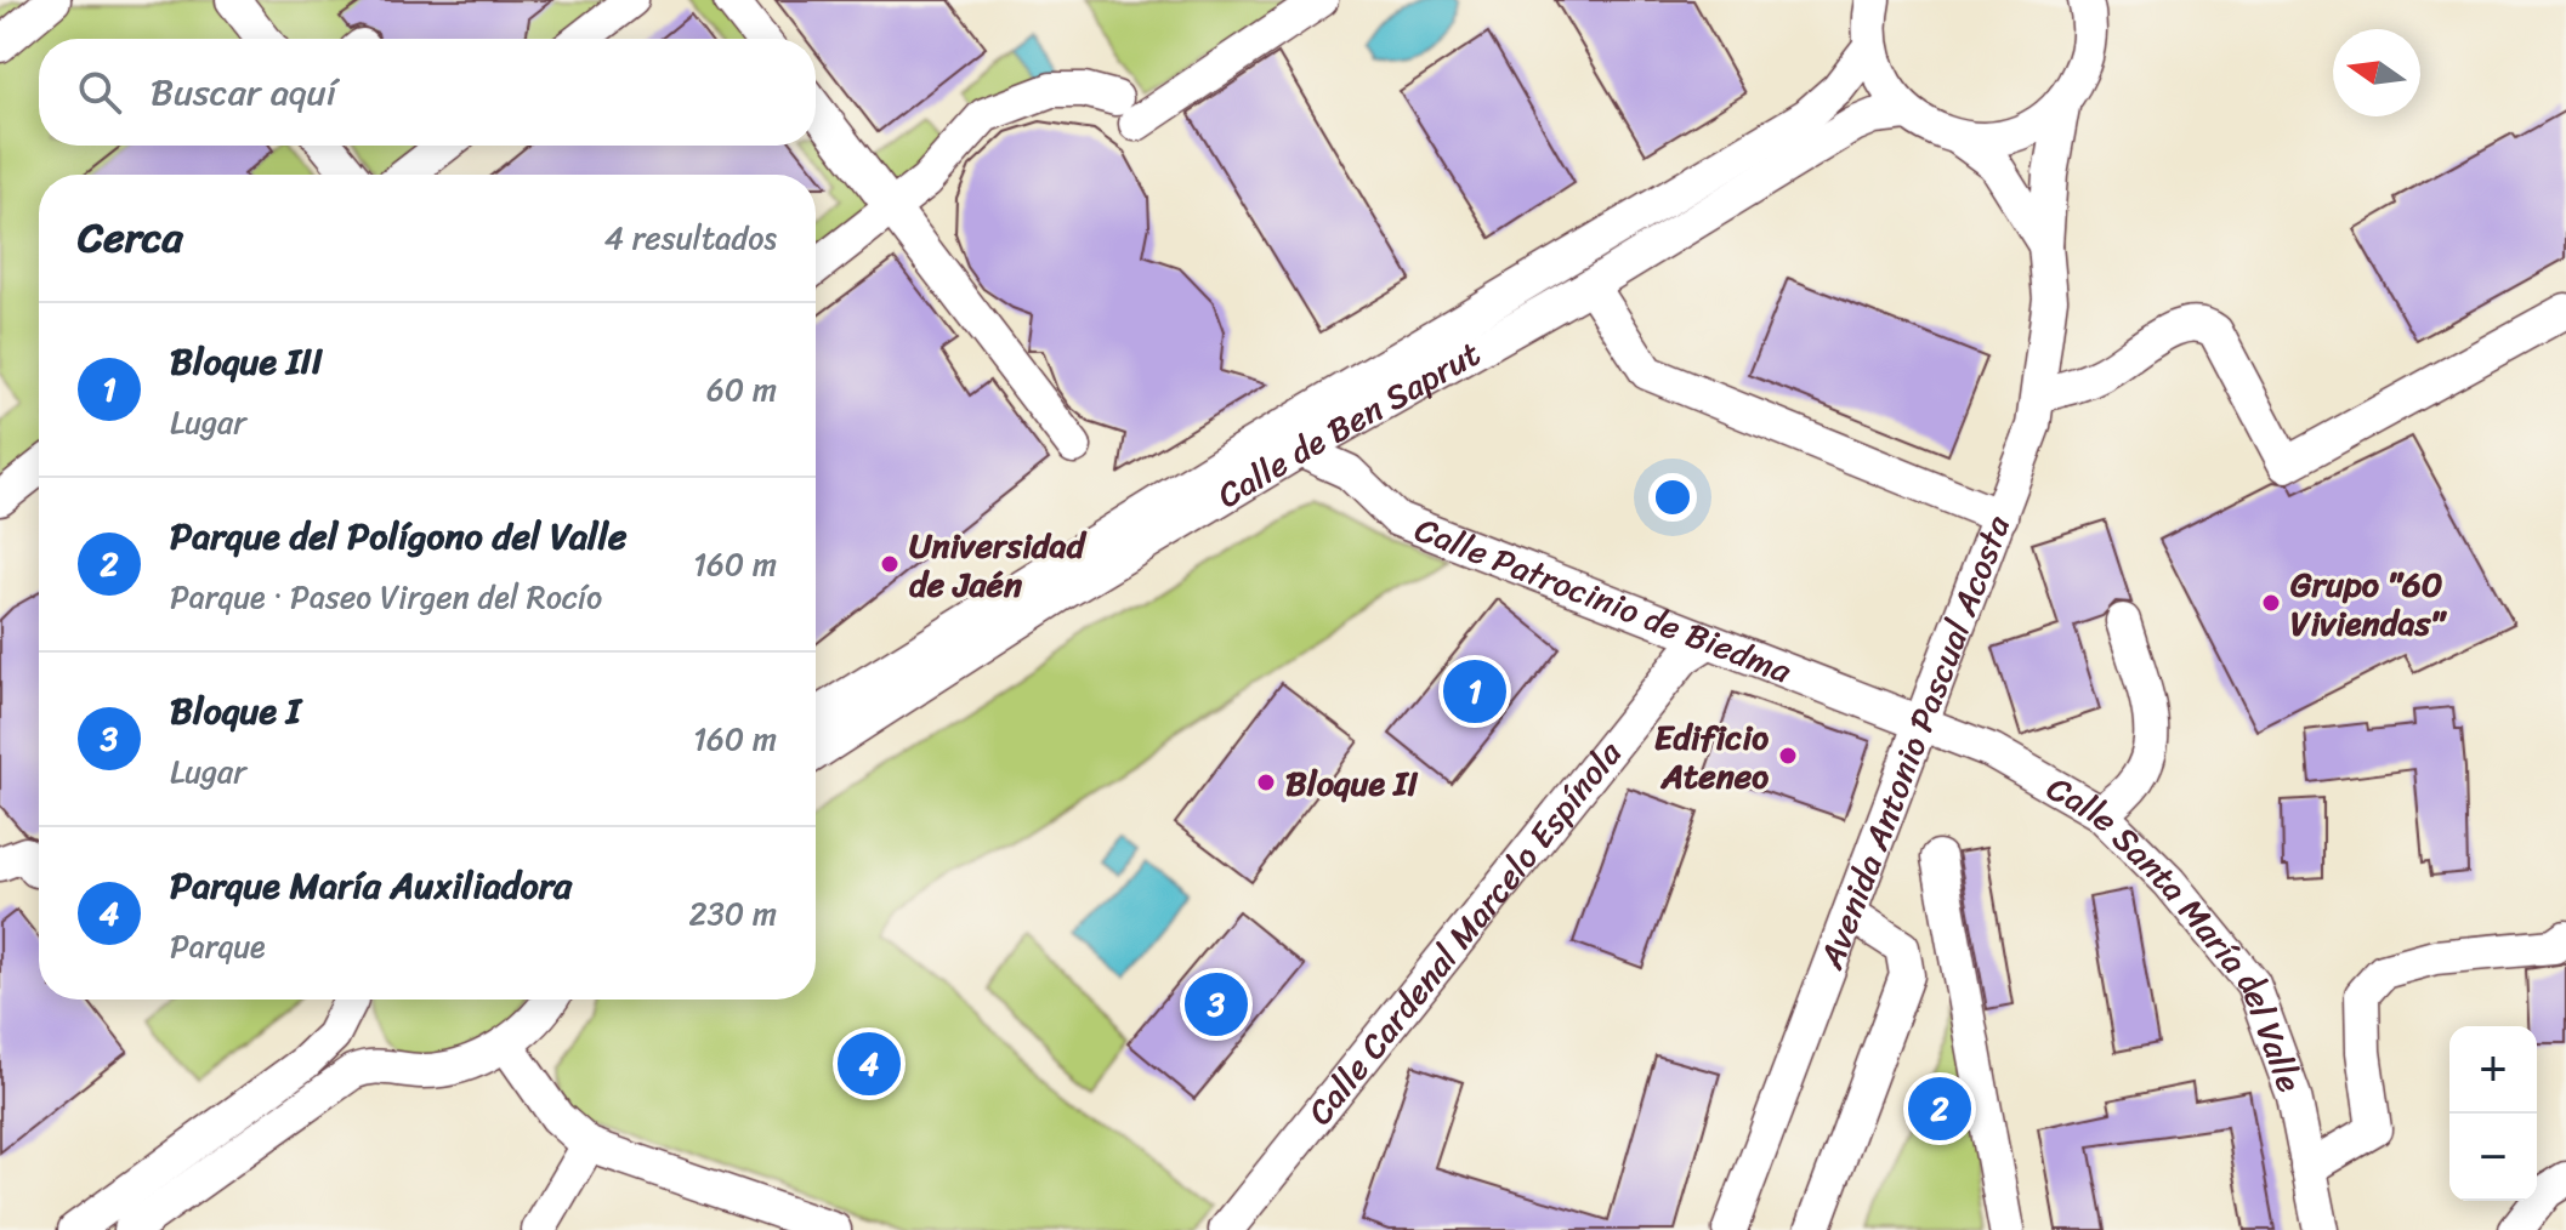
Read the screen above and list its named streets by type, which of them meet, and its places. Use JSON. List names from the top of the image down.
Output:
{
  "streets": {
    "street": [
      "Calle de Ben Saprut",
      "Calle Patrocinio de Biedma",
      "Avenida Antonio Pascual Acosta",
      "Calle Cardenal Marcelo Espínola",
      "Calle Santa María del Valle"
    ]
  },
  "crossings": [
    ["Calle de Ben Saprut", "Calle Patrocinio de Biedma"],
    ["Calle Patrocinio de Biedma", "Avenida Antonio Pascual Acosta"],
    ["Calle Patrocinio de Biedma", "Calle Cardenal Marcelo Espínola"],
    ["Calle Patrocinio de Biedma", "Calle Santa María del Valle"],
    ["Avenida Antonio Pascual Acosta", "Calle Santa María del Valle"]
  ],
  "places": [
    "Universidad de Jaén",
    "Grupo \"60 Viviendas\"",
    "Edificio Ateneo",
    "Bloque II"
  ],
  "north": "left",
  "page": {
    "search": "Buscar aquí",
    "heading": ["Cerca", "4 resultados"],
    "list": [
      {
        "mark": "1",
        "name": "Bloque III",
        "note": "Lugar",
        "value": "60 m"
      },
      {
        "mark": "2",
        "name": "Parque del Polígono del Valle",
        "note": "Parque · Paseo Virgen del Rocío",
        "value": "160 m"
      },
      {
        "mark": "3",
        "name": "Bloque I",
        "note": "Lugar",
        "value": "160 m"
      },
      {
        "mark": "4",
        "name": "Parque María Auxiliadora",
        "note": "Parque",
        "value": "230 m"
      }
    ],
    "pins": [
      "1",
      "3",
      "4",
      "2"
    ],
    "map_buttons": ["+", "−"]
  }
}
